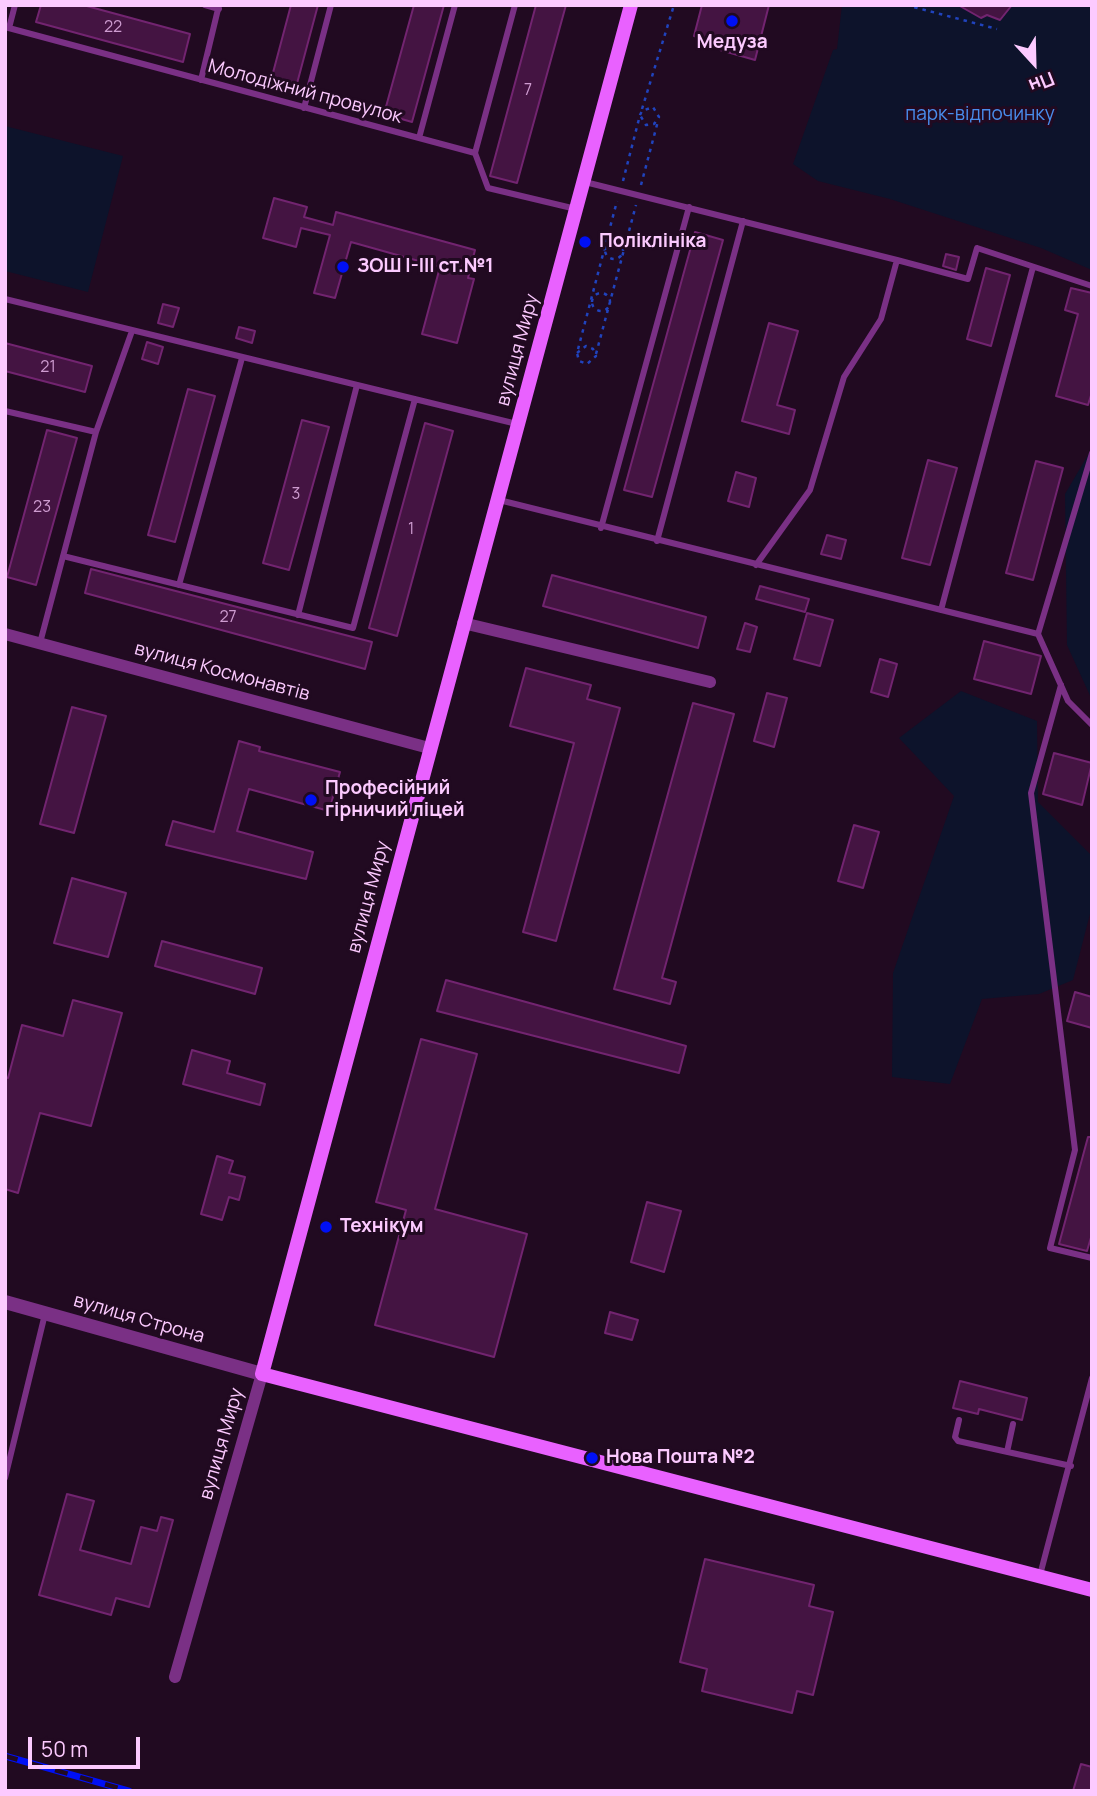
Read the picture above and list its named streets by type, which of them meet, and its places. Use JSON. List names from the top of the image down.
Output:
{
  "streets": {
    "main road": ["вулиця Миру"],
    "street": ["вулиця Космонавтів", "вулиця Строна"],
    "lane": ["Молодіжний провулок"]
  },
  "crossings": [
    ["вулиця Миру", "вулиця Космонавтів"],
    ["вулиця Миру", "вулиця Строна"]
  ],
  "parks": ["парк-відпочинку"],
  "places": [
    "Медуза",
    "Поліклініка",
    "ЗОШ I-III ст.№1",
    "Професійний гірничий ліцей",
    "Технікум",
    "Нова Пошта №2"
  ],
  "house_numbers": [
    "22",
    "7",
    "21",
    "3",
    "23",
    "1",
    "27"
  ],
  "scale_bar": "50 m",
  "north": "bottom"
}
